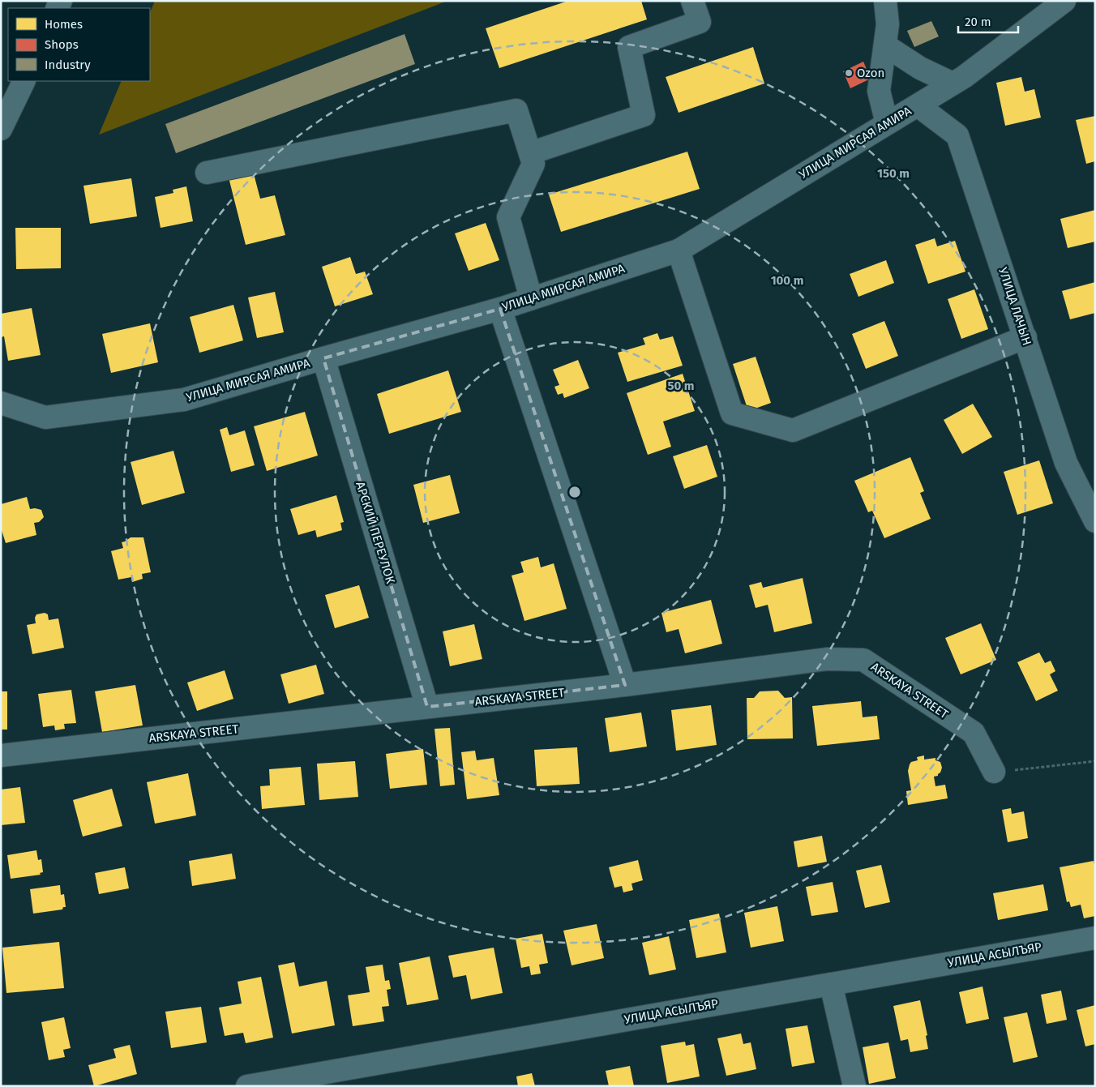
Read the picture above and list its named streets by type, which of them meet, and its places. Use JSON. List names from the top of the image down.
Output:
{
  "streets": {
    "street": [
      "УЛИЦА МИРСАЯ АМИРА",
      "УЛИЦА ЛАЧЫН",
      "АРСКИЙ ПЕРЕУЛОК",
      "ARSKAYA STREET",
      "УЛИЦА АСЫЛЪЯР"
    ]
  },
  "crossings": [
    ["УЛИЦА МИРСАЯ АМИРА", "УЛИЦА ЛАЧЫН"],
    ["УЛИЦА МИРСАЯ АМИРА", "АРСКИЙ ПЕРЕУЛОК"],
    ["АРСКИЙ ПЕРЕУЛОК", "ARSKAYA STREET"]
  ],
  "places": ["Ozon"],
  "legend": ["Homes", "Shops", "Industry"],
  "scale_bar": "20 m",
  "rings": ["150 m", "100 m", "50 m"]
}
